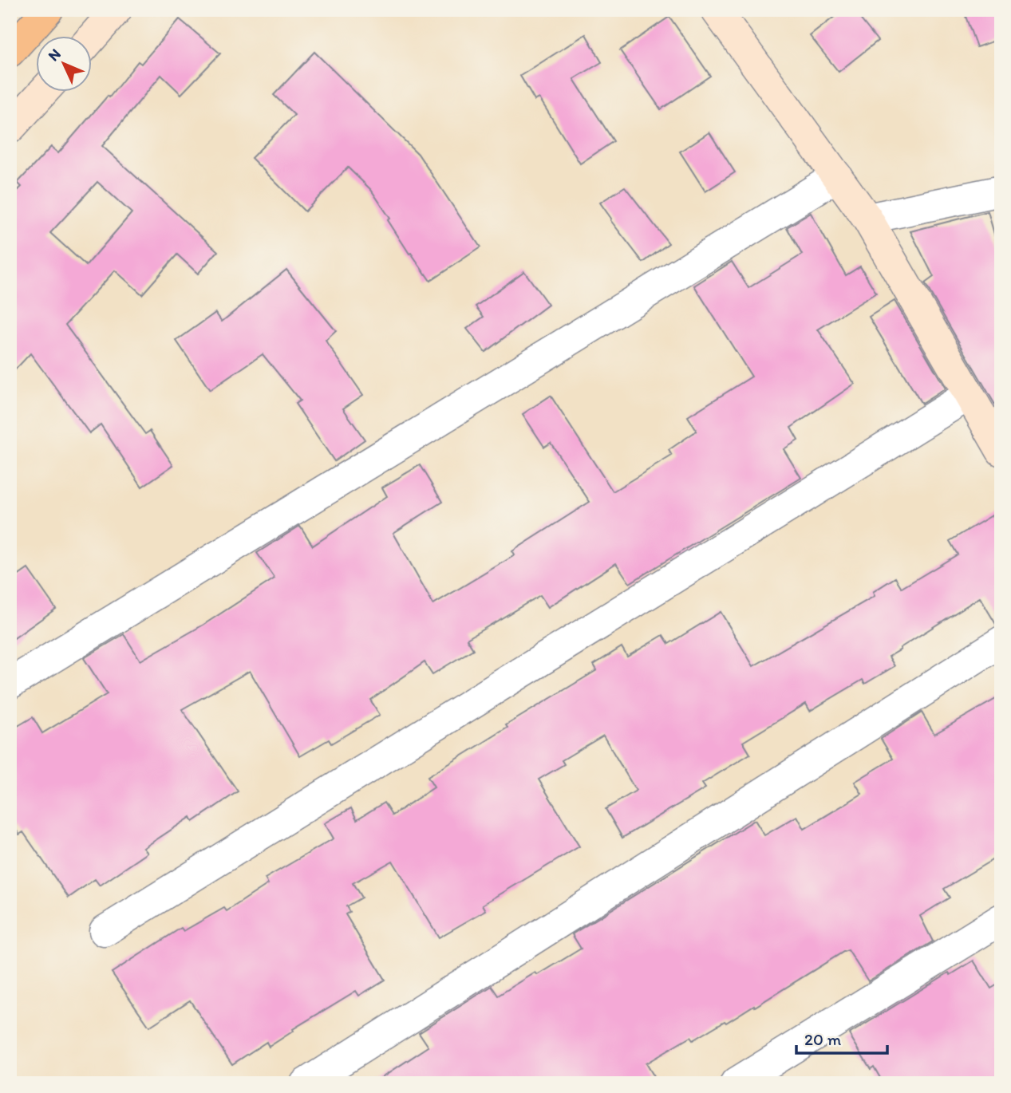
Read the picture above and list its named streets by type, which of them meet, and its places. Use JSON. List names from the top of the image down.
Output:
{
  "scale_bar": "20 m",
  "north": "top left"
}
